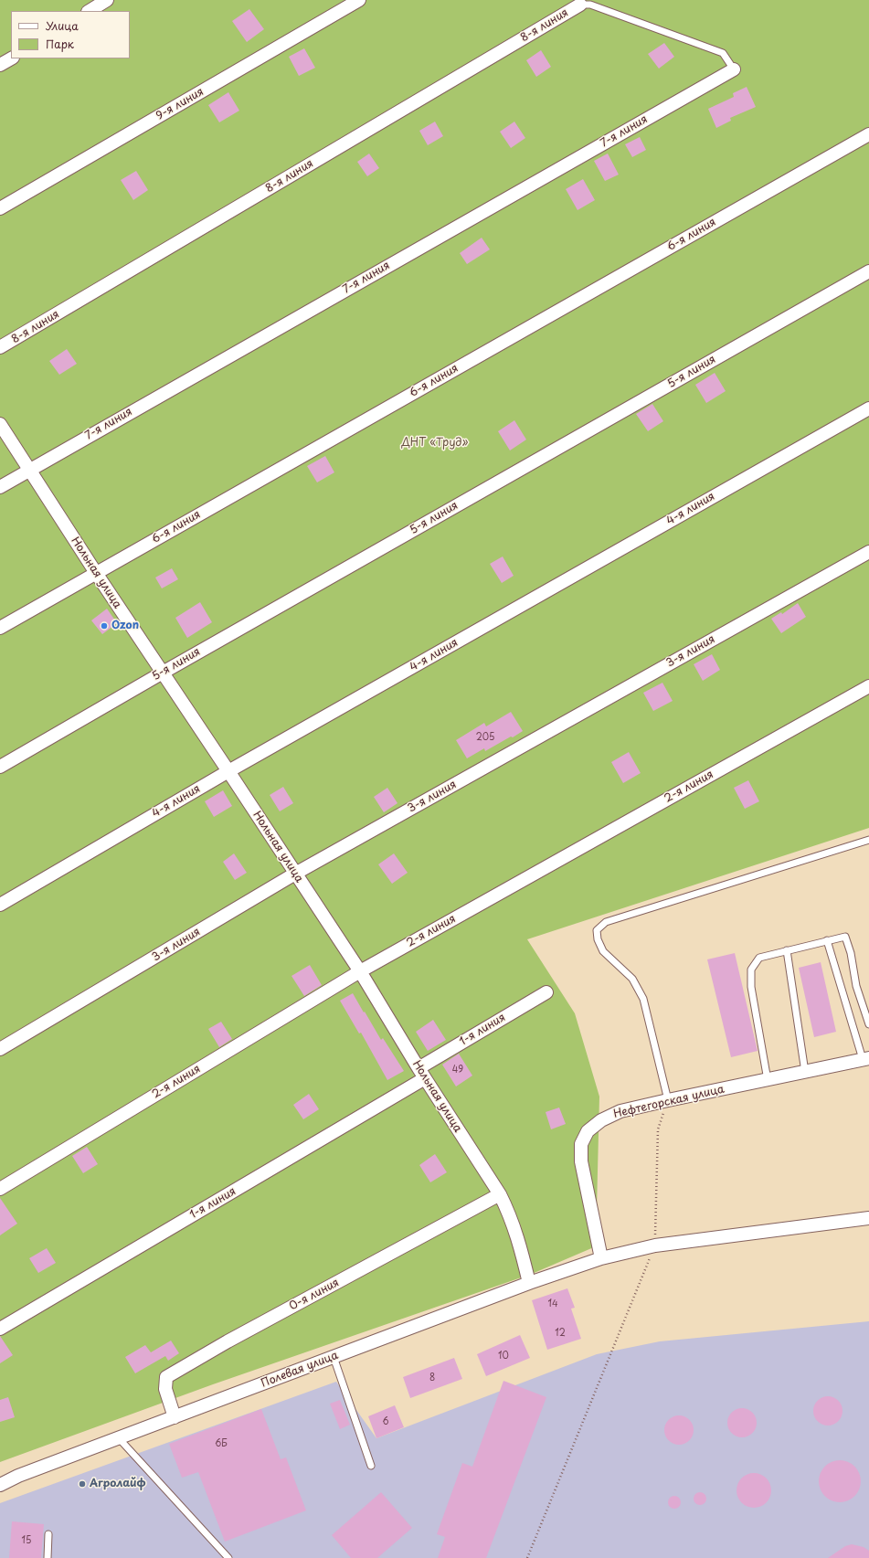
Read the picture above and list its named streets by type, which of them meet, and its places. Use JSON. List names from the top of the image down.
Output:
{
  "streets": {
    "street": [
      "8-я линия",
      "9-я линия",
      "7-я линия",
      "6-я линия",
      "5-я линия",
      "4-я линия",
      "Нольная улица",
      "3-я линия",
      "2-я линия",
      "1-я линия",
      "Нефтегорская улица",
      "0-я линия",
      "Полевая улица"
    ]
  },
  "crossings": [
    ["7-я линия", "Нольная улица"],
    ["6-я линия", "Нольная улица"],
    ["5-я линия", "Нольная улица"],
    ["4-я линия", "Нольная улица"],
    ["Нольная улица", "3-я линия"],
    ["Нольная улица", "2-я линия"],
    ["Нольная улица", "1-я линия"],
    ["Нольная улица", "0-я линия"],
    ["Нольная улица", "Полевая улица"],
    ["Нефтегорская улица", "Полевая улица"],
    ["0-я линия", "Полевая улица"]
  ],
  "parks": ["ДНТ «Труд»"],
  "places": ["Ozon", "Агролайф"],
  "house_numbers": [
    "205",
    "49",
    "14",
    "12",
    "10",
    "8",
    "6",
    "6Б",
    "15"
  ],
  "legend": ["Улица", "Парк"]
}
